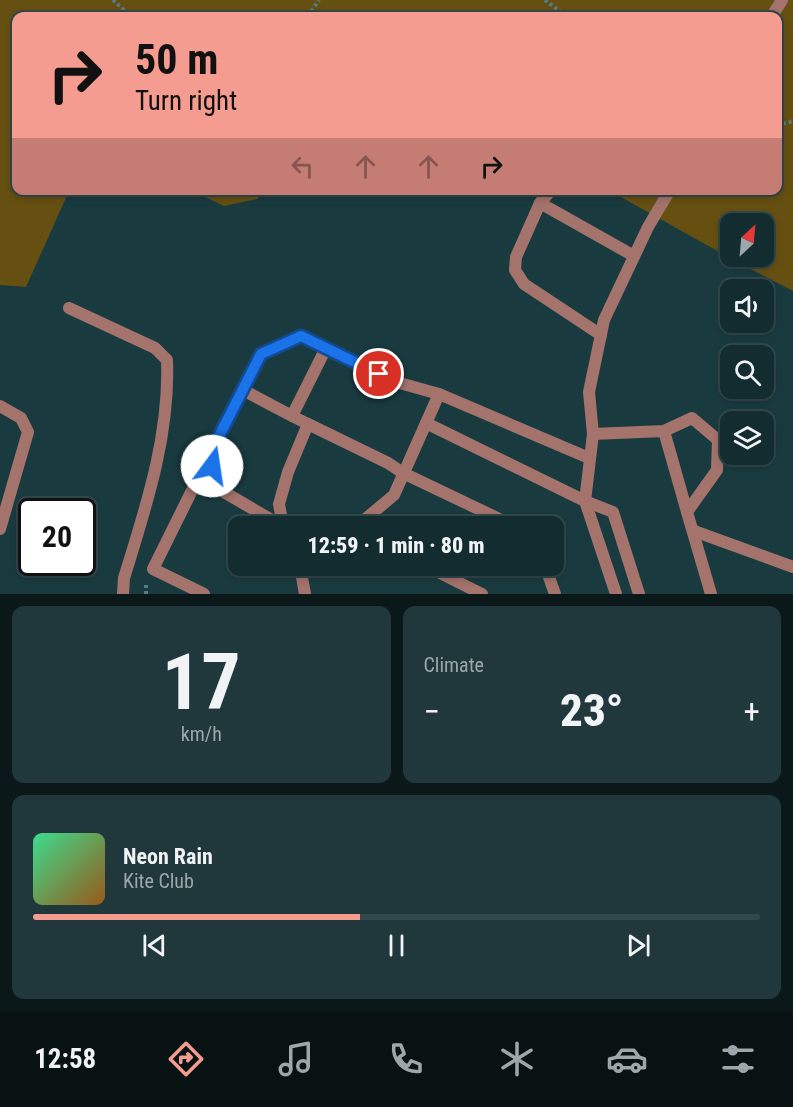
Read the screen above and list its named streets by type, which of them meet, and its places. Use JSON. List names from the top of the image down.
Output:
{
  "north": "top right",
  "page": {
    "turn": ["50 m", "Turn right"],
    "limit": "20",
    "trip": "12:59 · 1 min · 80 m",
    "tile": [
      ["17", "km/h"],
      "Climate"
    ],
    "heat": ["−", "23°", "+"],
    "song": ["Neon Rain", "Kite Club"],
    "tabs": "12:58"
  }
}
